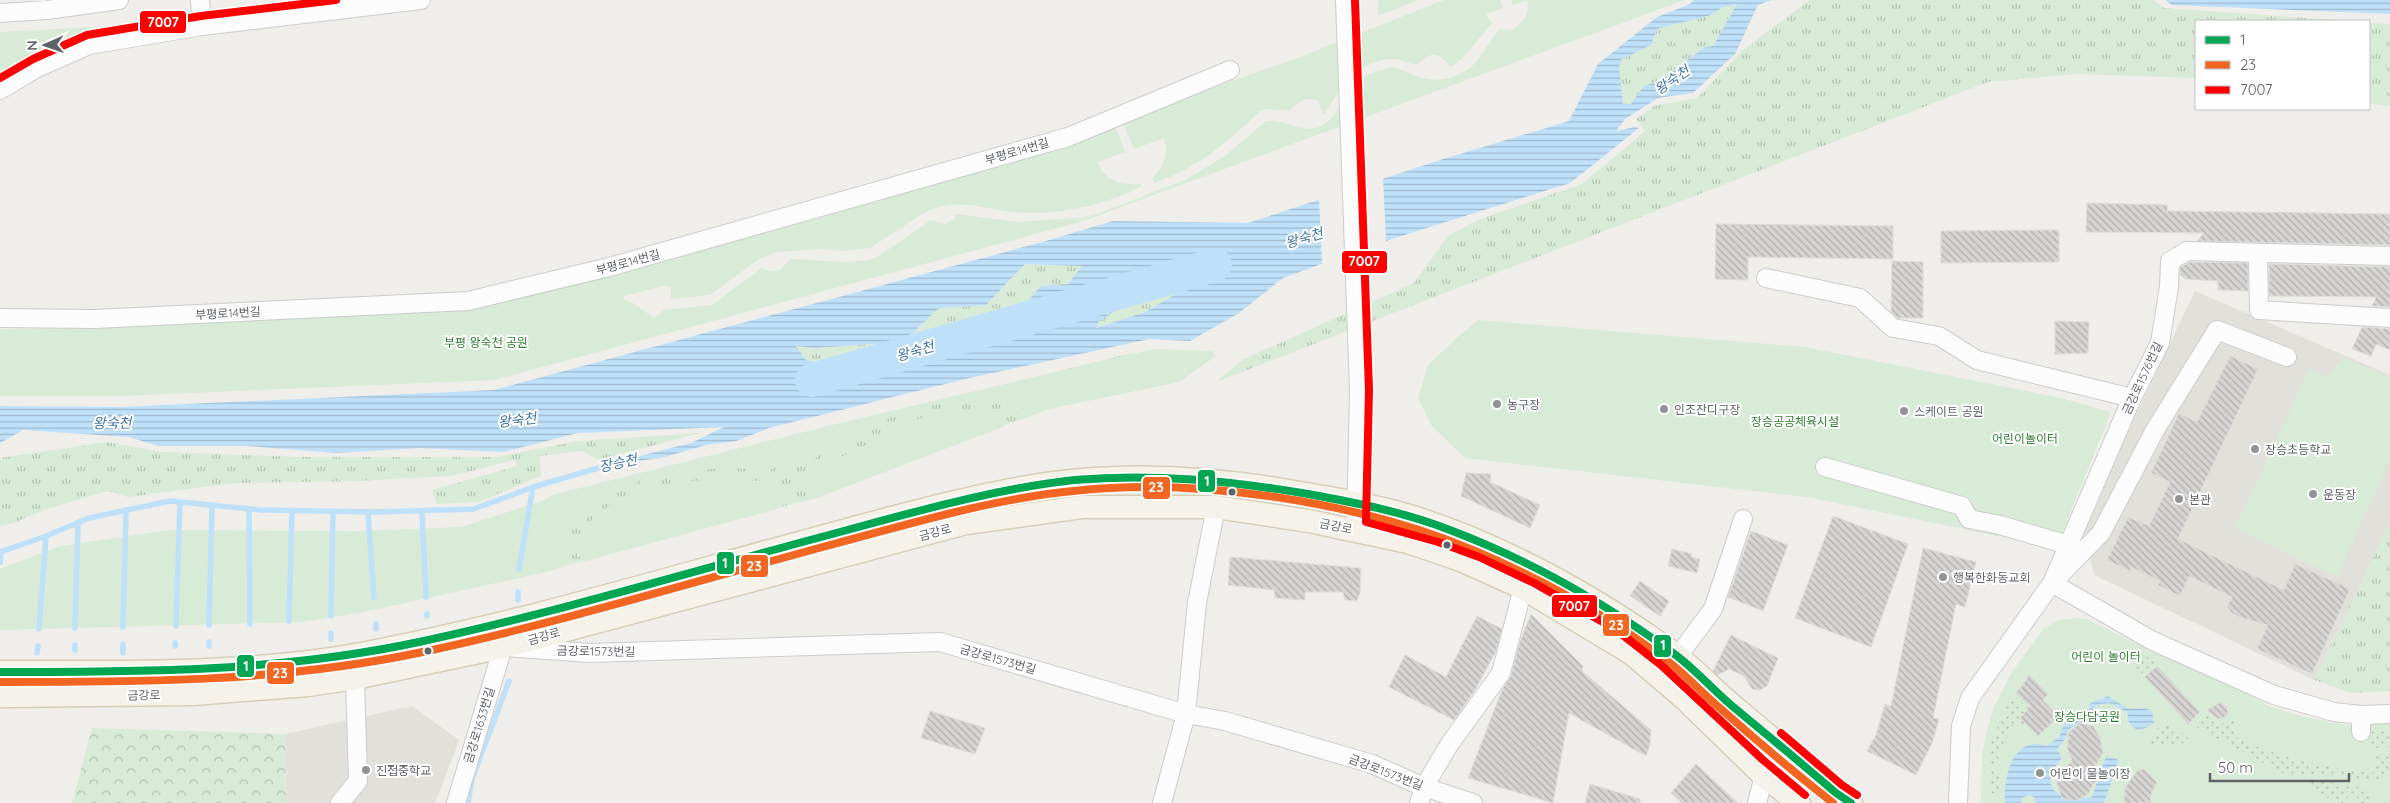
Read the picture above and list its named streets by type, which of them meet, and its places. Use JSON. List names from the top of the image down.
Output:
{
  "streets": {
    "main road": ["금강로"],
    "street": [
      "부평로14번길",
      "금강로1576번길",
      "금강로1573번길",
      "금강로1633번길"
    ]
  },
  "crossings": [
    ["금강로", "금강로1573번길"],
    ["금강로", "금강로1633번길"],
    ["금강로1573번길", "금강로1633번길"]
  ],
  "water": ["왕숙천", "장승천"],
  "parks": [
    "부평 왕숙천 공원",
    "장승공공체육시설",
    "어린이놀이터",
    "어린이 놀이터",
    "장승다담공원"
  ],
  "places": [
    "농구장",
    "인조잔디구장",
    "스케이트 공원",
    "장승초등학교",
    "운동장",
    "본관",
    "행복한화동교회",
    "진접중학교",
    "어린이 물놀이장"
  ],
  "lines": ["transit line 7007", "transit line 1", "transit line 23"],
  "legend": ["1", "23", "7007"],
  "scale_bar": "50 m",
  "north": "left"
}
